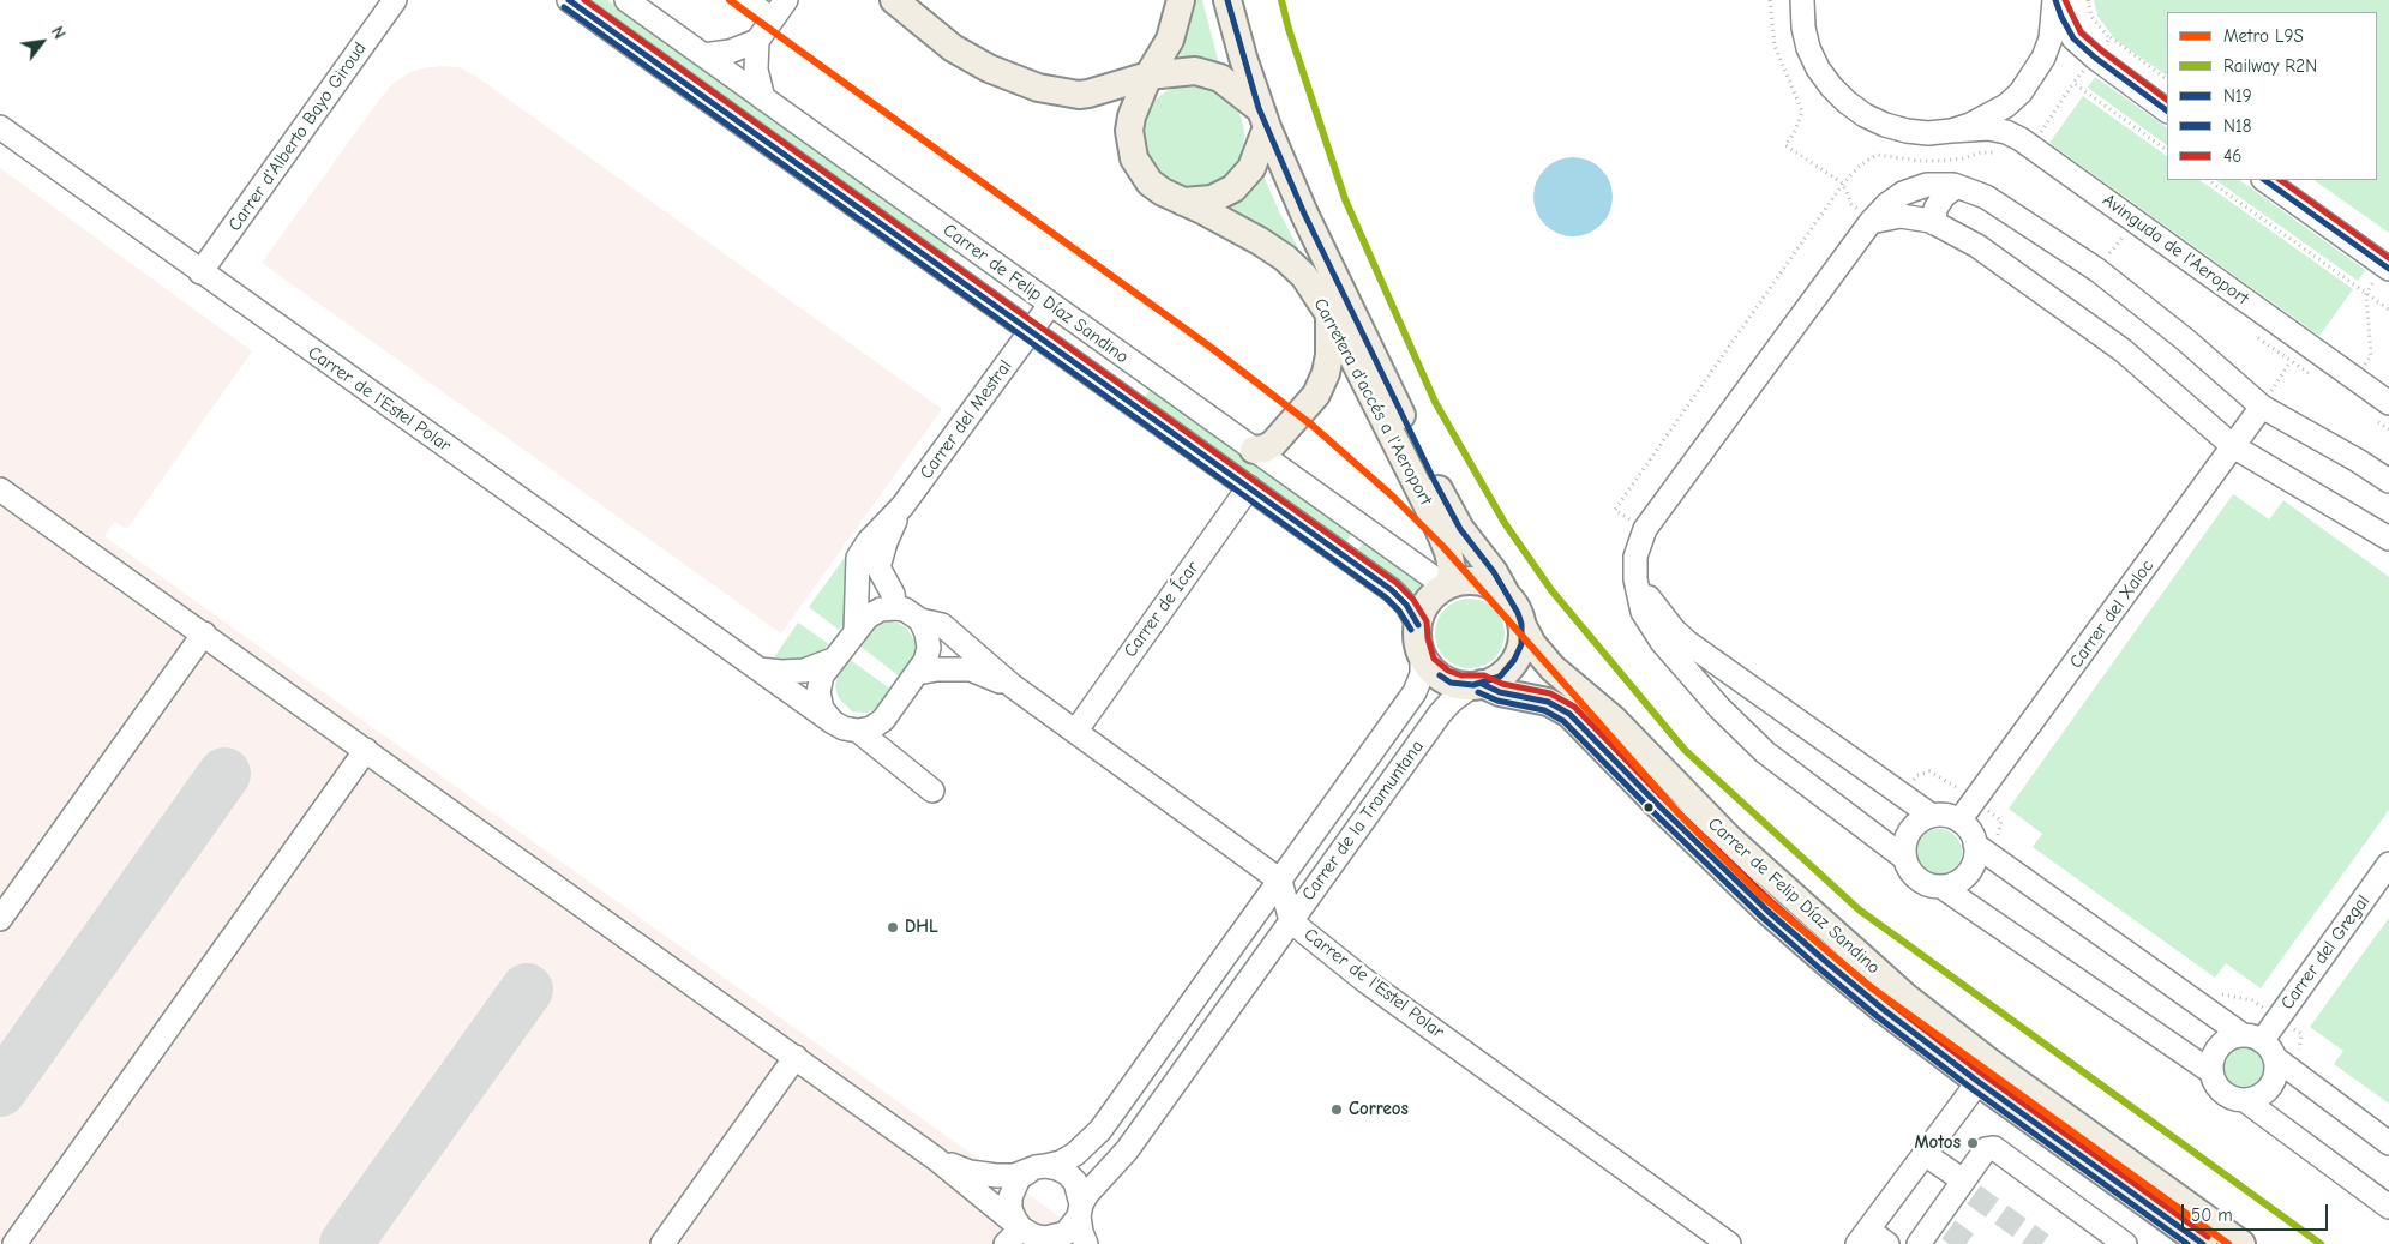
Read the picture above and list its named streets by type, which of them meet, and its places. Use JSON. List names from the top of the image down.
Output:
{
  "streets": {
    "main road": ["Carrer de Felip Díaz Sandino", "Carretera d'accés a l'Aeroport"],
    "street": [
      "Carrer d'Alberto Bayo Giroud",
      "Avinguda de l'Aeroport",
      "Carrer de l'Estel Polar",
      "Carrer del Mestral",
      "Carrer de Ícar",
      "Carrer del Xaloc",
      "Carrer de la Tramuntana",
      "Carrer del Gregal"
    ]
  },
  "crossings": [
    ["Carrer d'Alberto Bayo Giroud", "Carrer de l'Estel Polar"],
    ["Carrer de Felip Díaz Sandino", "Carretera d'accés a l'Aeroport"],
    ["Carrer de Felip Díaz Sandino", "Carrer del Mestral"],
    ["Carrer de Felip Díaz Sandino", "Carrer de Ícar"],
    ["Carrer de Felip Díaz Sandino", "Carrer de la Tramuntana"],
    ["Carrer de l'Estel Polar", "Carrer del Mestral"],
    ["Carrer de l'Estel Polar", "Carrer de la Tramuntana"],
    ["Carretera d'accés a l'Aeroport", "Carrer de la Tramuntana"]
  ],
  "places": ["DHL", "Correos", "Motos"],
  "lines": [
    "metro line L9S",
    "rail line R2N",
    "transit line N19",
    "transit line 46",
    "transit line N18"
  ],
  "legend": [
    "Metro L9S",
    "Railway R2N",
    "N19",
    "N18",
    "46"
  ],
  "scale_bar": "50 m",
  "north": "top right"
}
